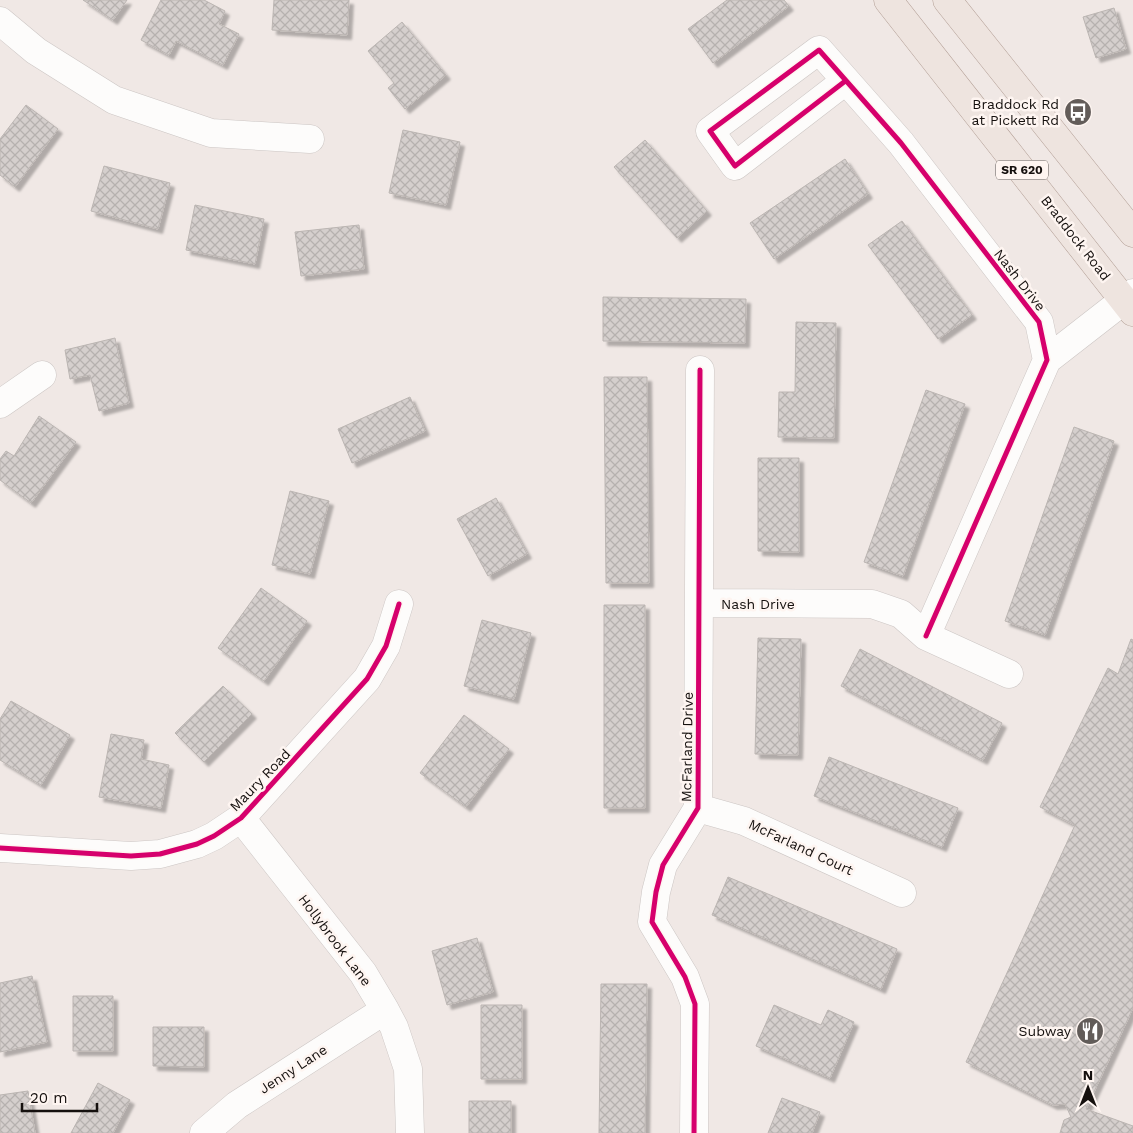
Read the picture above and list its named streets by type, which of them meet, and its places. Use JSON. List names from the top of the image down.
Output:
{
  "streets": {
    "main road": ["SR 620", "Braddock Road"],
    "street": [
      "Nash Drive",
      "McFarland Drive",
      "Maury Road",
      "McFarland Court",
      "Hollybrook Lane",
      "Jenny Lane"
    ]
  },
  "crossings": [
    ["Nash Drive", "McFarland Drive"],
    ["McFarland Drive", "McFarland Court"],
    ["Maury Road", "Hollybrook Lane"],
    ["Hollybrook Lane", "Jenny Lane"]
  ],
  "places": {
    "bus stop": ["Braddock Rd at Pickett Rd"],
    "restaurant": ["Subway"]
  },
  "scale_bar": "20 m",
  "north": "top"
}
